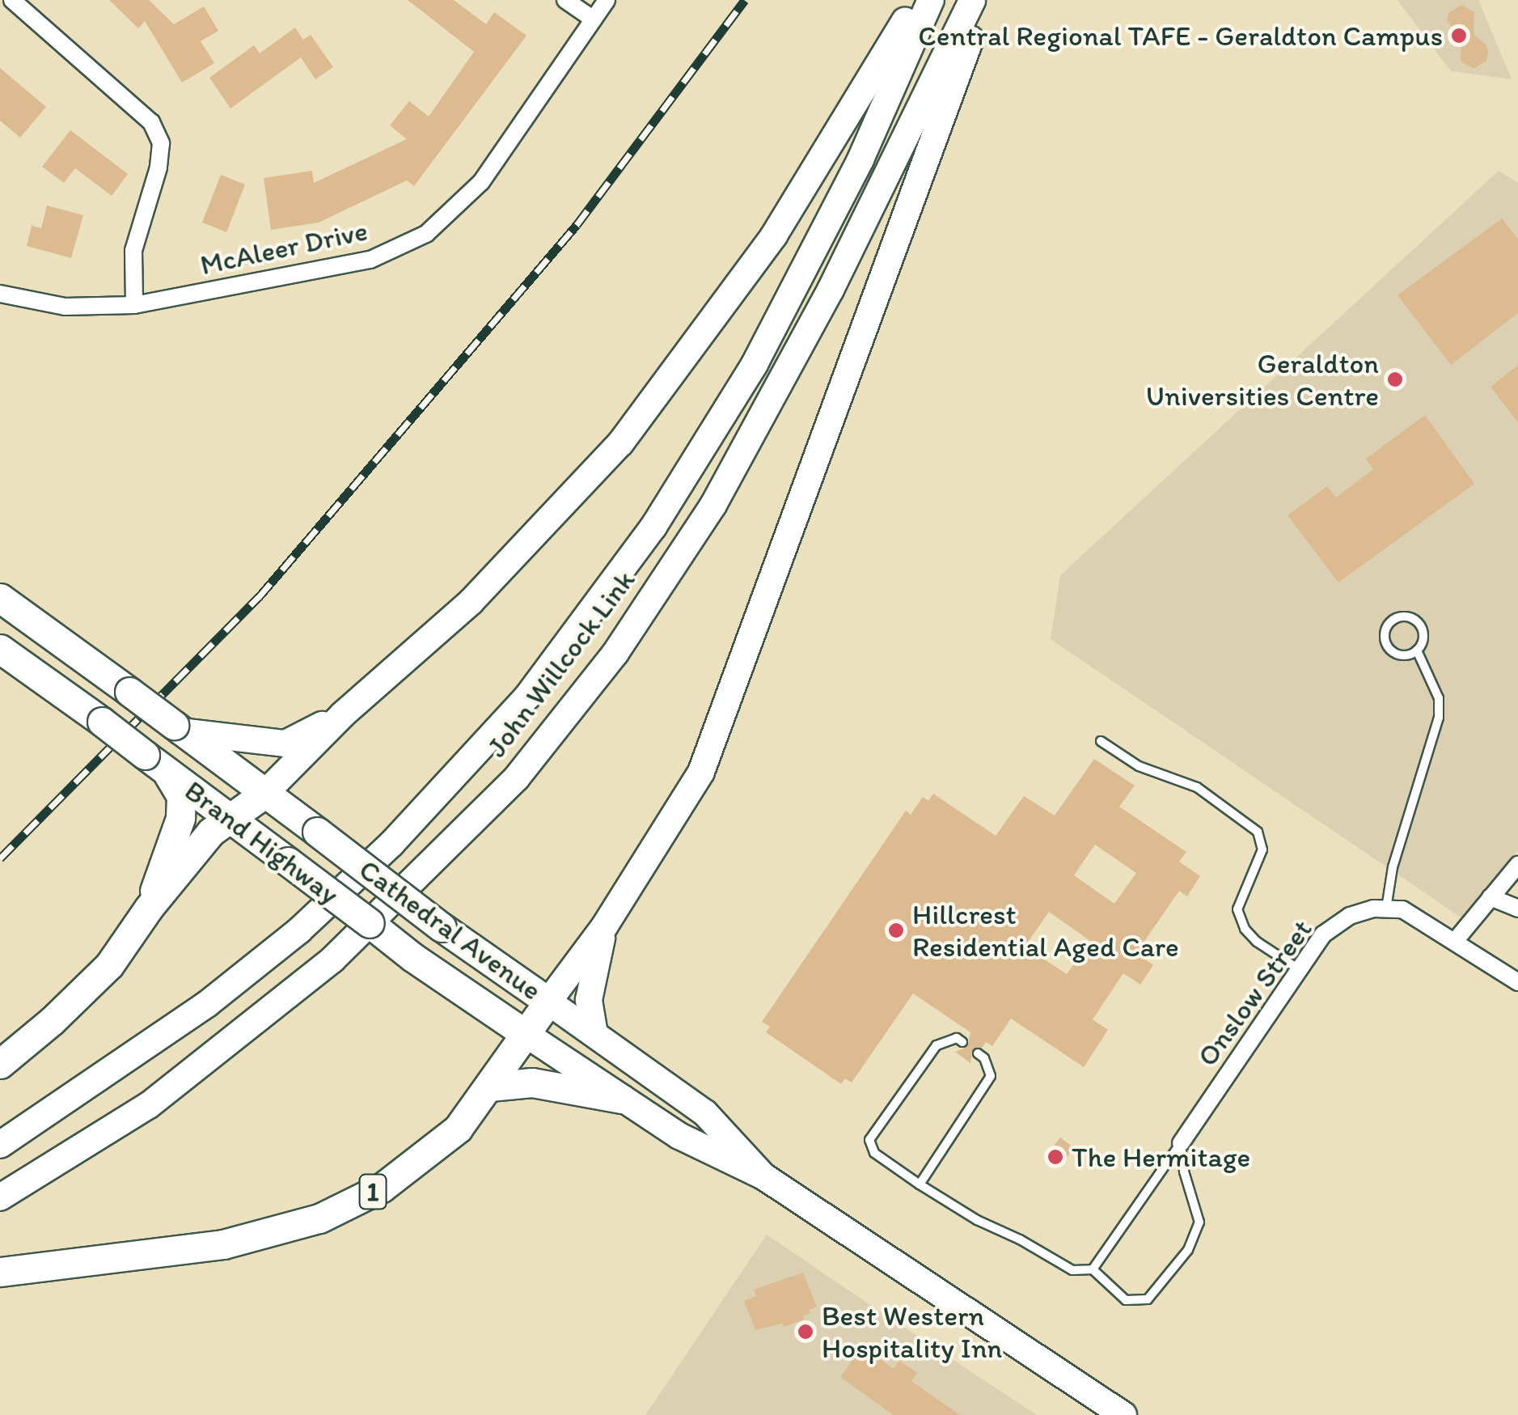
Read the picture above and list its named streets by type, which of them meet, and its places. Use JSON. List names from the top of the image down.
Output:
{
  "streets": {
    "highway": ["Brand Highway", "Cathedral Avenue", "1"],
    "main road": ["John Willcock Link"],
    "street": ["McAleer Drive", "Onslow Street"]
  },
  "crossings": [
    ["Brand Highway", "Cathedral Avenue"],
    ["Brand Highway", "1"],
    ["Cathedral Avenue", "1"]
  ],
  "places": [
    "Central Regional TAFE - Geraldton Campus",
    "Geraldton Universities Centre",
    "Hillcrest Residential Aged Care",
    "The Hermitage",
    "Best Western Hospitality Inn"
  ]
}
